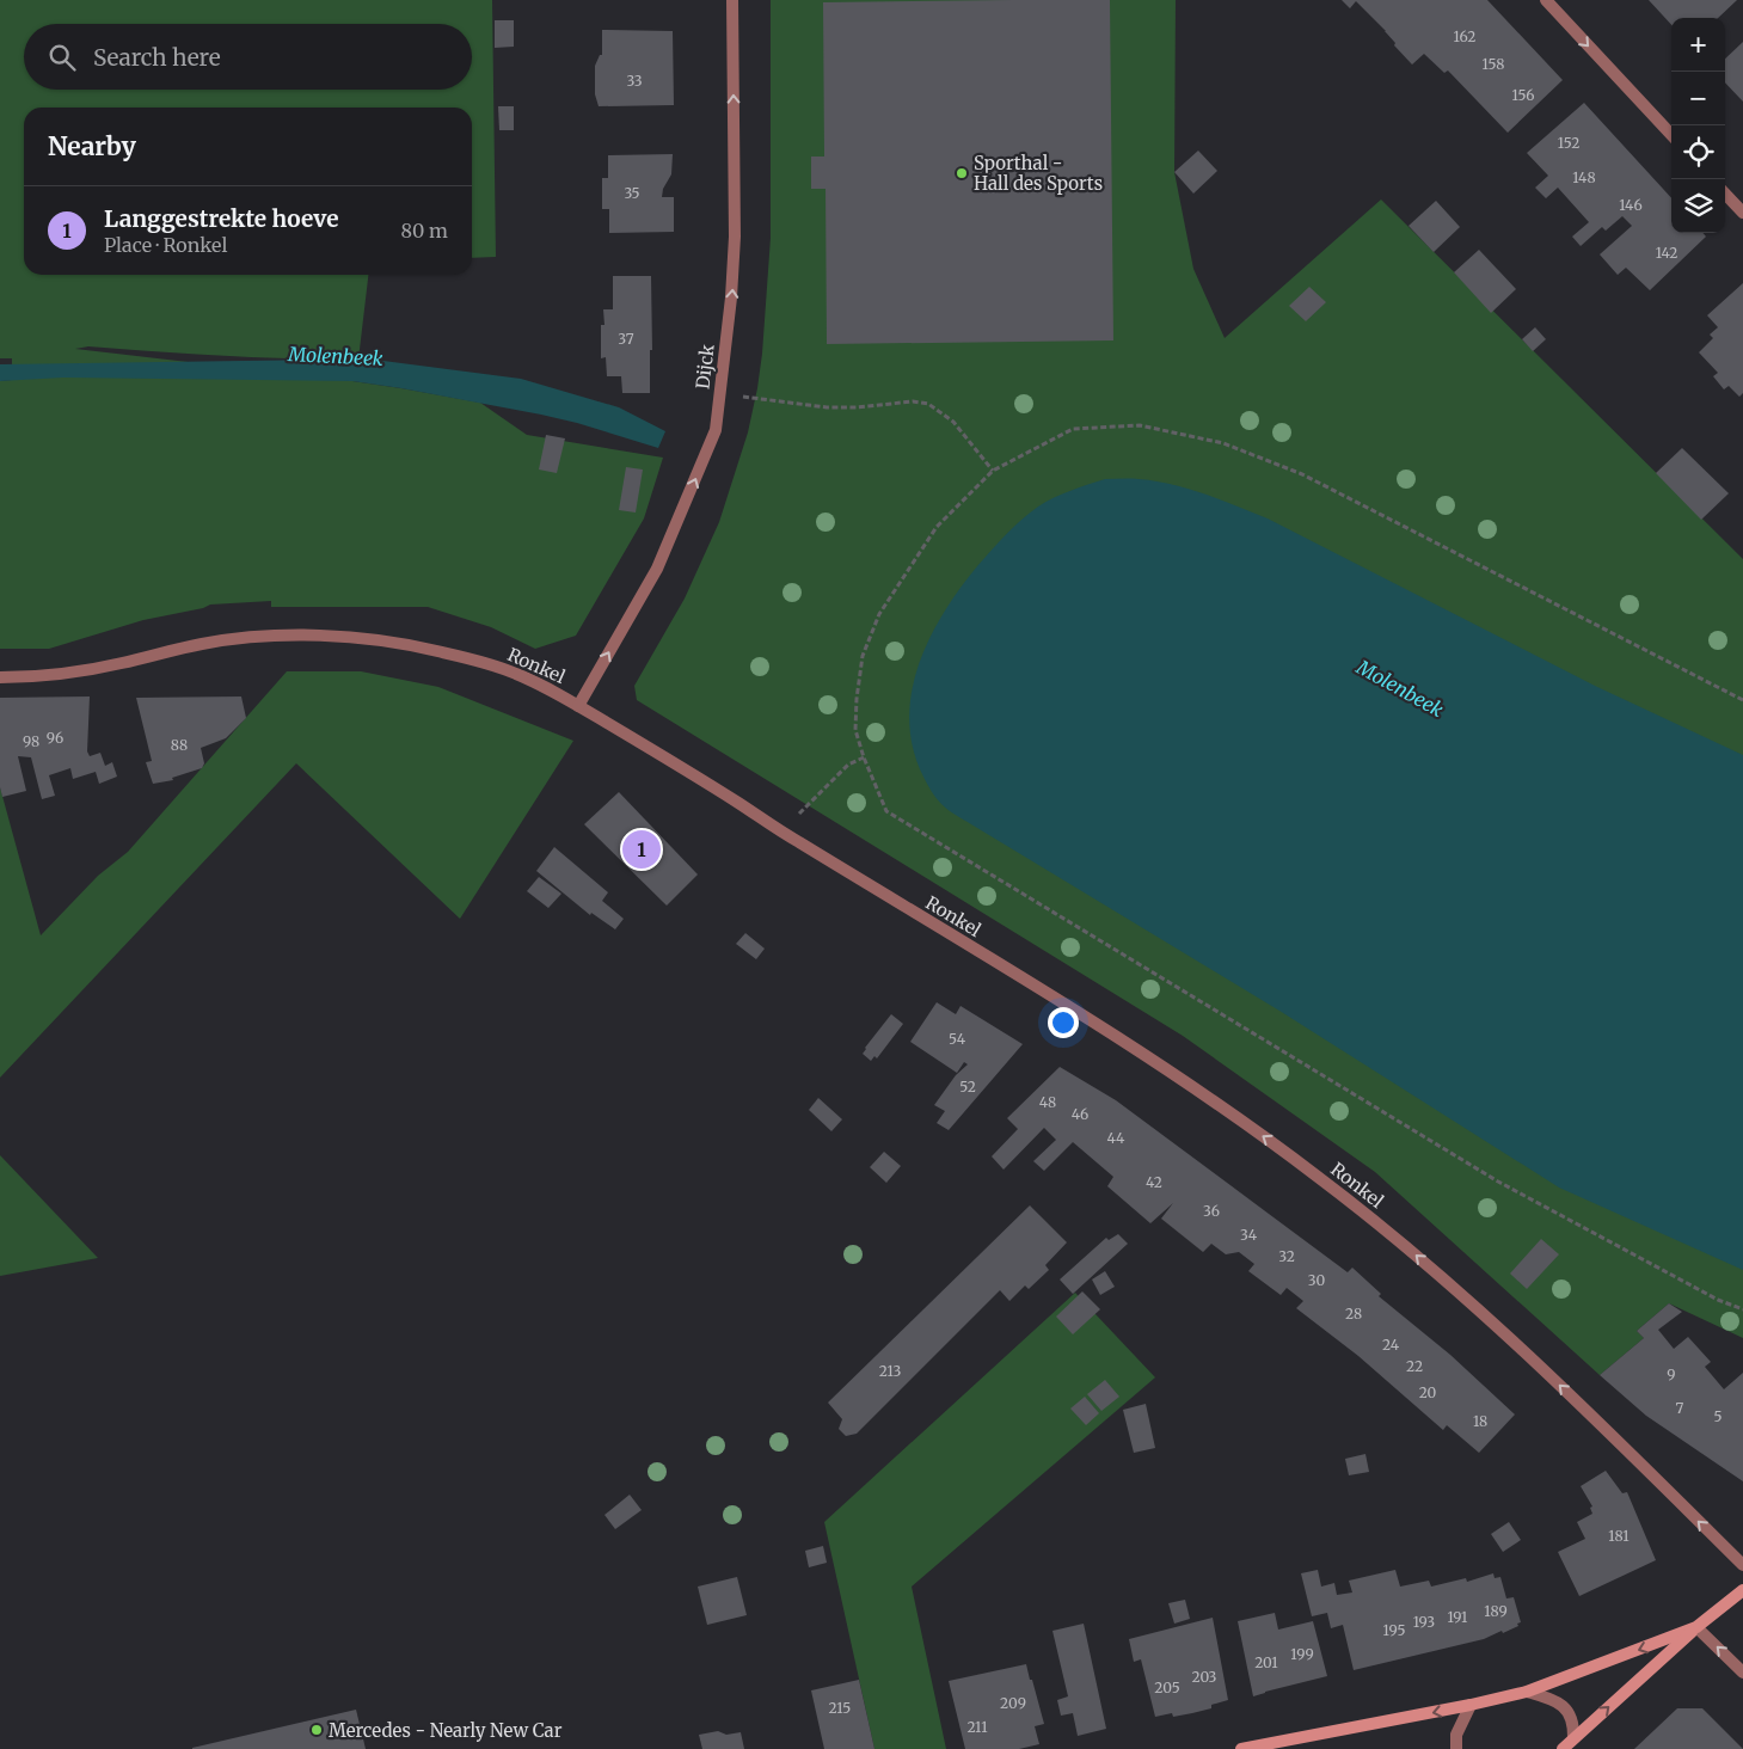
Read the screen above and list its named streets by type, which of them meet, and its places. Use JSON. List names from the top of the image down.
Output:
{
  "streets": {
    "street": ["Dijck", "Ronkel"]
  },
  "crossings": [
    ["Dijck", "Ronkel"]
  ],
  "one_way": ["Dijck", "Ronkel"],
  "water": ["Molenbeek"],
  "places": ["Sporthal - Hall des Sports", "Mercedes - Nearly New Car"],
  "house_numbers": [
    "162",
    "158",
    "33",
    "156",
    "152",
    "148",
    "35",
    "146",
    "142",
    "37",
    "96",
    "98",
    "88",
    "54",
    "52",
    "48",
    "46",
    "44",
    "42",
    "36",
    "34",
    "32",
    "30",
    "28",
    "24",
    "22",
    "213",
    "9",
    "20",
    "7",
    "5",
    "18",
    "181",
    "189",
    "191",
    "193",
    "195",
    "199",
    "201",
    "203",
    "205",
    "209",
    "215",
    "211"
  ],
  "page": {
    "map_buttons": ["+", "−"],
    "search": "Search here",
    "heading": "Nearby",
    "list": [
      {
        "mark": "1",
        "name": "Langgestrekte hoeve",
        "note": "Place · Ronkel",
        "value": "80 m"
      }
    ],
    "pins": "1"
  }
}
